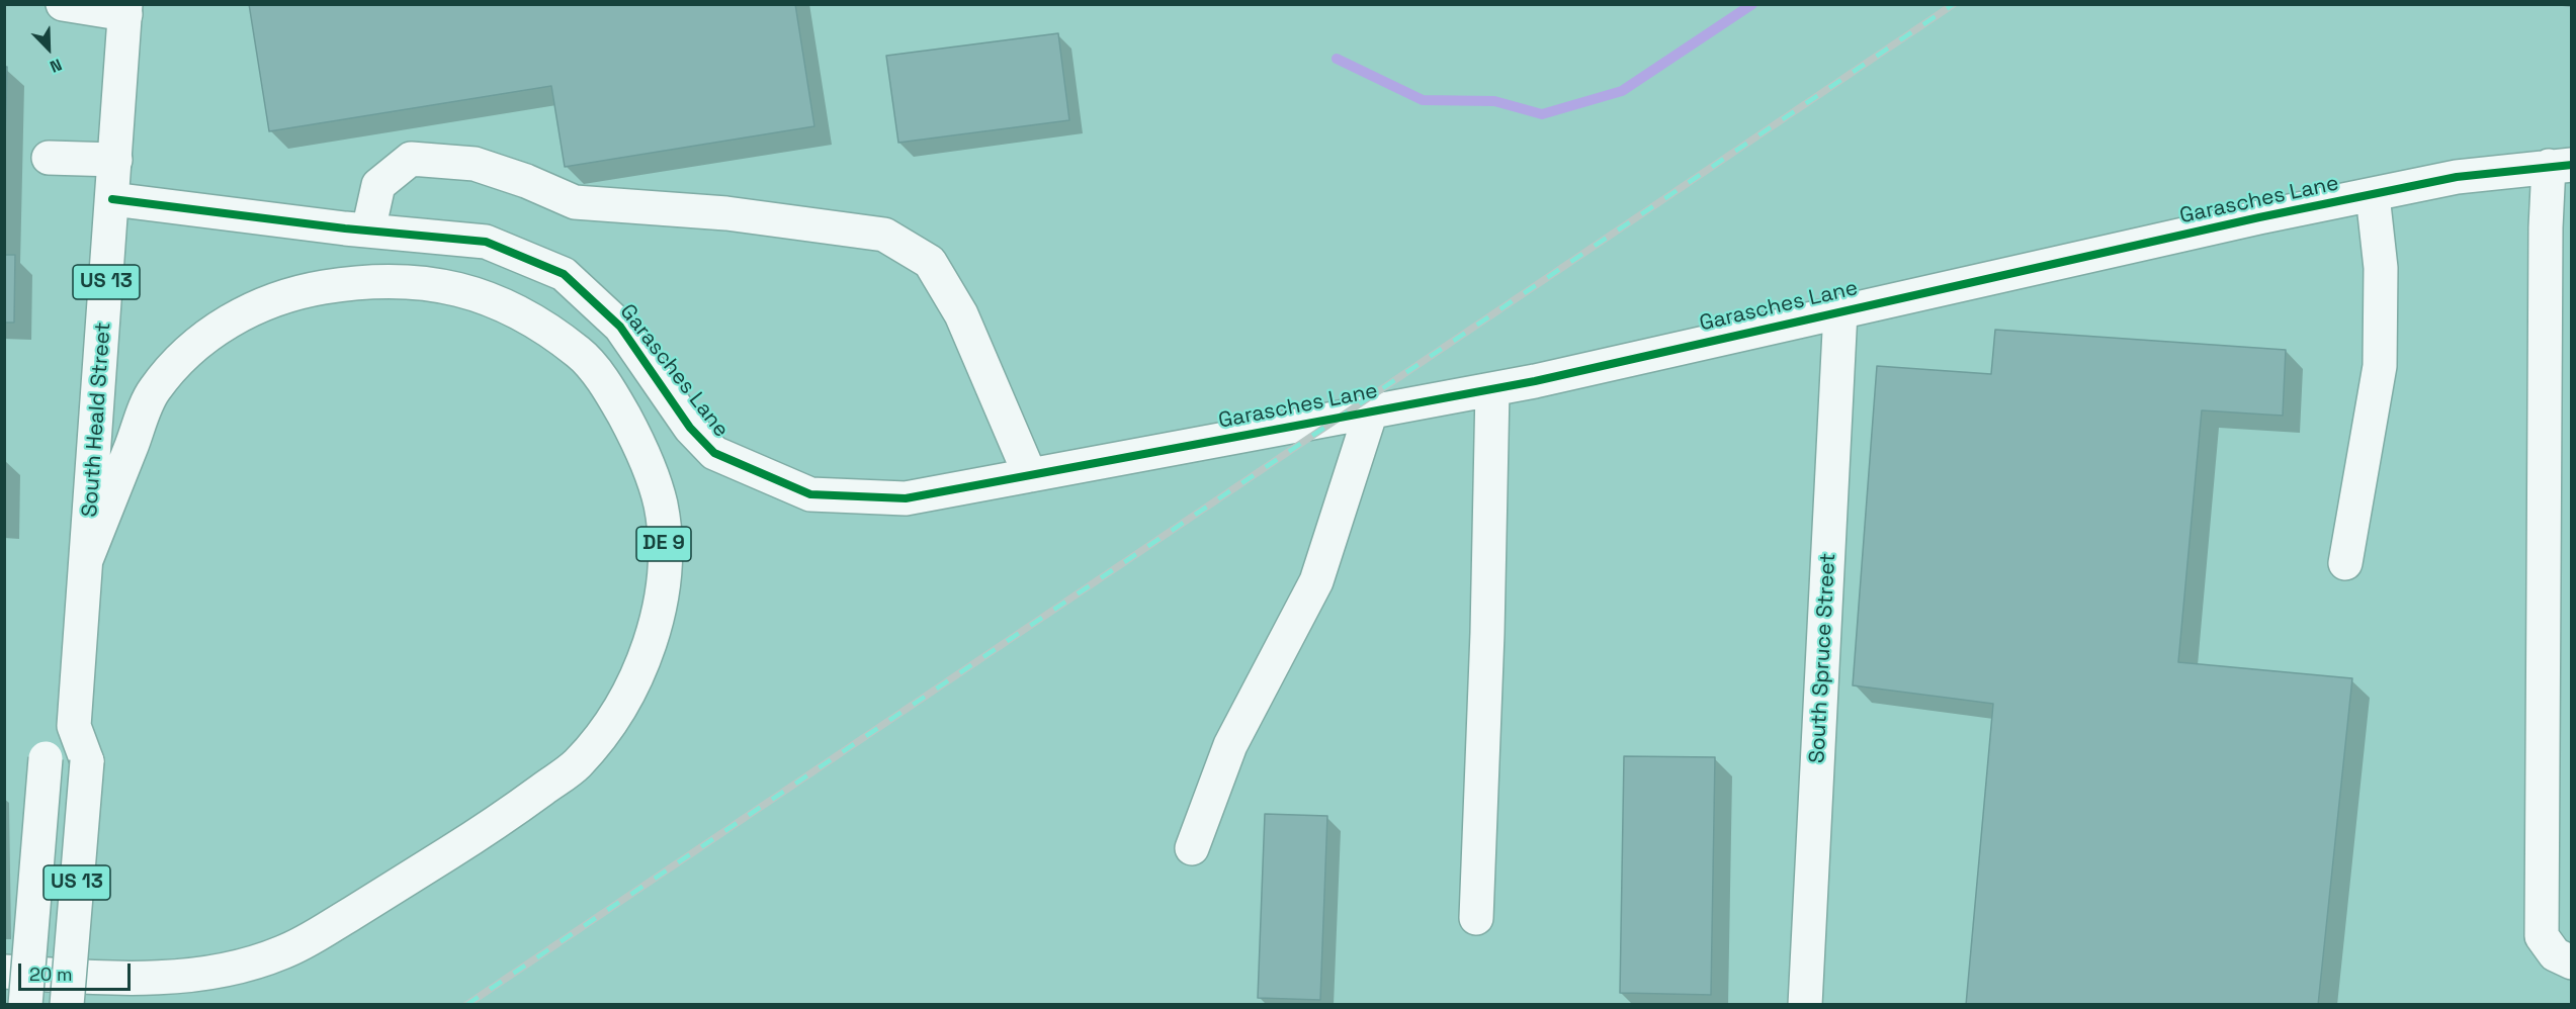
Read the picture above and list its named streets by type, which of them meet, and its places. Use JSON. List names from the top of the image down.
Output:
{
  "streets": {
    "street": [
      "Garasches Lane",
      "US 13",
      "South Heald Street",
      "DE 9",
      "South Spruce Street"
    ]
  },
  "crossings": [
    ["Garasches Lane", "South Heald Street"],
    ["Garasches Lane", "South Spruce Street"],
    ["US 13", "South Heald Street"],
    ["South Heald Street", "DE 9"]
  ],
  "scale_bar": "20 m",
  "north": "bottom right"
}
